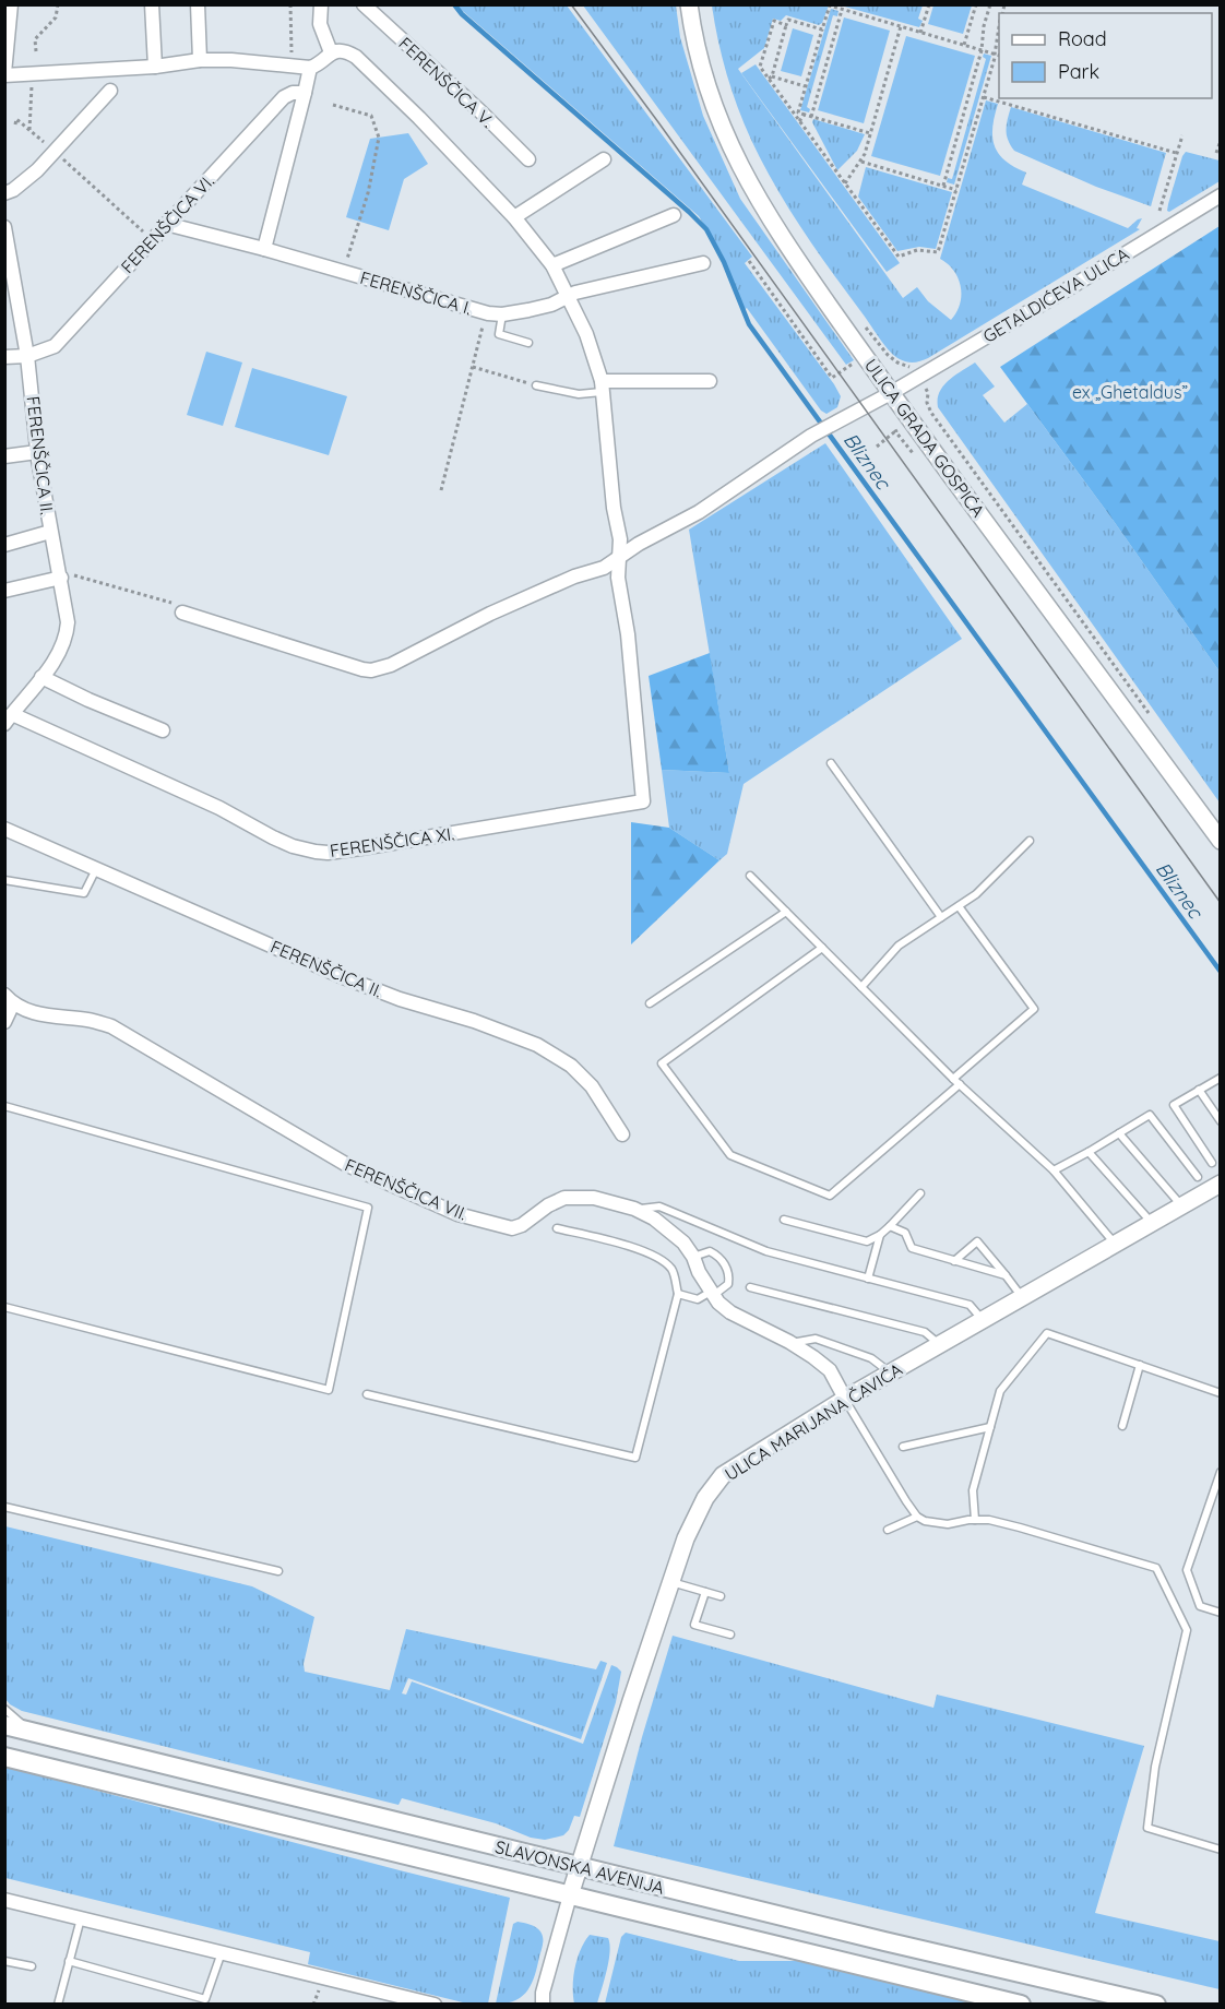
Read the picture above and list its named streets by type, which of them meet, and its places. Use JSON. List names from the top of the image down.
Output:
{
  "streets": {
    "main road": ["SLAVONSKA AVENIJA"],
    "street": [
      "FERENŠČICA V.",
      "FERENŠČICA VI.",
      "FERENŠČICA I.",
      "GETALDIĆEVA ULICA",
      "ULICA GRADA GOSPIĆA",
      "FERENŠČICA II.",
      "FERENŠČICA XI.",
      "FERENŠČICA VII.",
      "ULICA MARIJANA ČAVIĆA"
    ]
  },
  "crossings": [
    ["FERENŠČICA VI.", "FERENŠČICA I."],
    ["FERENŠČICA VI.", "FERENŠČICA II."],
    ["GETALDIĆEVA ULICA", "ULICA GRADA GOSPIĆA"],
    ["GETALDIĆEVA ULICA", "FERENŠČICA XI."],
    ["FERENŠČICA II.", "FERENŠČICA XI."],
    ["FERENŠČICA VII.", "ULICA MARIJANA ČAVIĆA"],
    ["ULICA MARIJANA ČAVIĆA", "SLAVONSKA AVENIJA"]
  ],
  "water": ["Bliznec"],
  "parks": ["ex „Ghetaldus”"],
  "legend": ["Road", "Park"]
}
